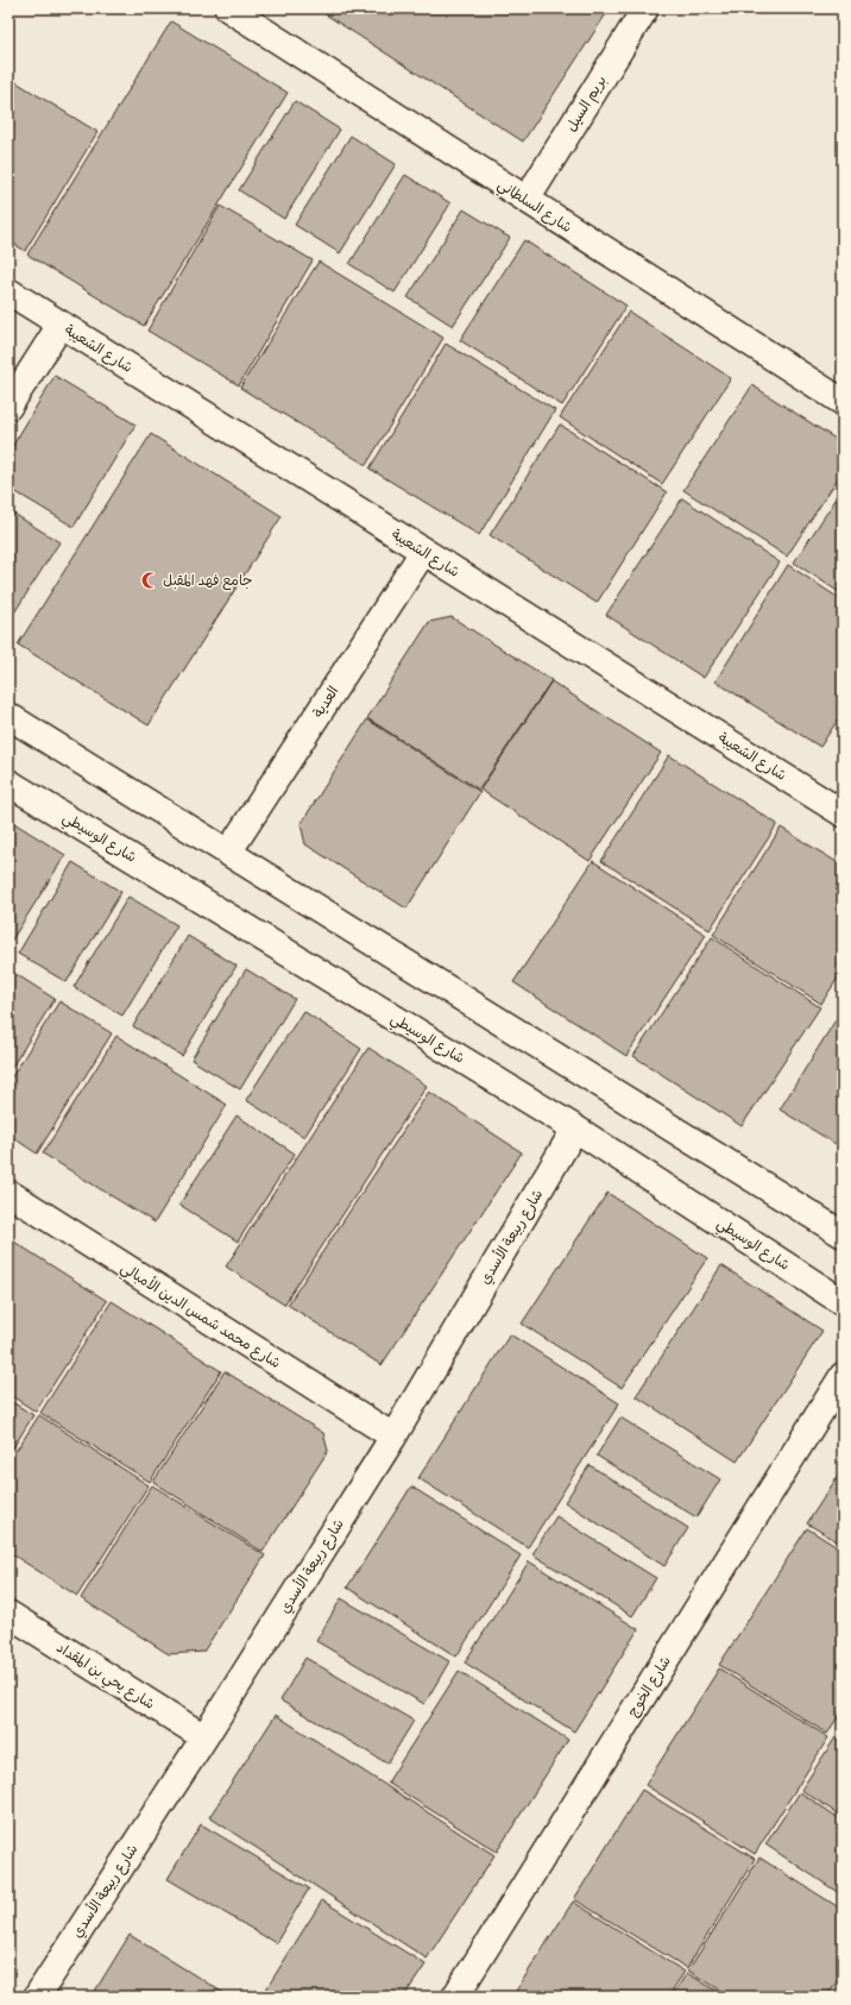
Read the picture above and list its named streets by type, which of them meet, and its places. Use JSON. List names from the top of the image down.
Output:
{
  "streets": {
    "street": [
      "بريم السيل",
      "شارع السلطاني",
      "شارع الشعيبة",
      "العدية",
      "شارع الوسيطي",
      "شارع ربيعة الأسدي",
      "شارع محمد شمس الدين الأمبالي",
      "شارع يحي بن المقداد",
      "شارع الخوج"
    ]
  },
  "crossings": [
    ["بريم السيل", "شارع السلطاني"],
    ["شارع الشعيبة", "العدية"],
    ["شارع الوسيطي", "شارع ربيعة الأسدي"],
    ["شارع ربيعة الأسدي", "شارع محمد شمس الدين الأمبالي"],
    ["شارع ربيعة الأسدي", "شارع يحي بن المقداد"]
  ],
  "places": {
    "mosque": ["جامع فهد المقبل"]
  }
}
